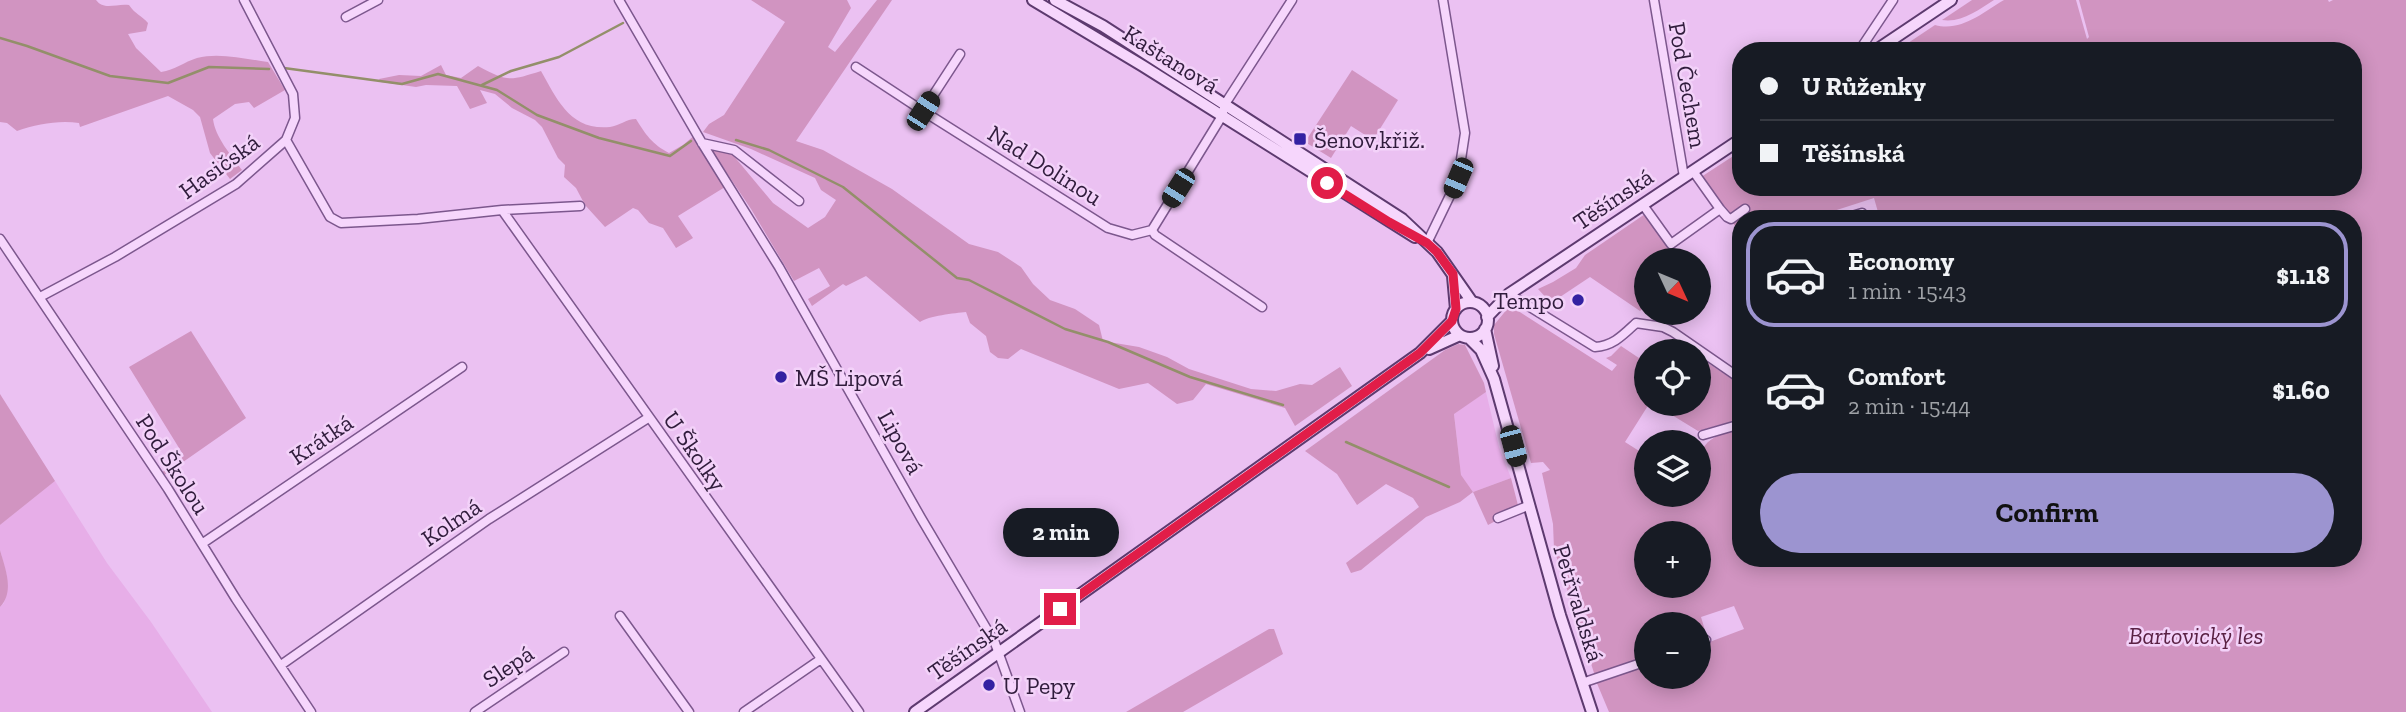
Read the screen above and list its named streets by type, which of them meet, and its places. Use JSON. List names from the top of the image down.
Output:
{
  "streets": {
    "main road": ["Kaštanová", "Těšínská", "Petřvaldská"],
    "street": [
      "Pod Čechem",
      "Nad Dolinou",
      "Hasičská",
      "Krátká",
      "Lipová",
      "U Školky",
      "Pod Školou",
      "Kolmá",
      "Slepá"
    ]
  },
  "crossings": [
    ["Kaštanová", "Těšínská"],
    ["Kaštanová", "Petřvaldská"],
    ["Pod Čechem", "Těšínská"],
    ["Hasičská", "Pod Školou"],
    ["Těšínská", "Lipová"],
    ["Těšínská", "Petřvaldská"],
    ["Krátká", "Pod Školou"],
    ["U Školky", "Kolmá"],
    ["Pod Školou", "Kolmá"]
  ],
  "parks": ["Bartovický les"],
  "places": {
    "transit": ["Šenov,křiž."],
    "other": ["Tempo", "MŠ Lipová", "U Pepy"]
  },
  "north": "bottom right",
  "page": {
    "banner": ["U Růženky", "Těšínská"],
    "list": [
      {
        "name": "Economy",
        "note": "1 min · 15:43",
        "value": "$1.18"
      },
      {
        "name": "Comfort",
        "note": "2 min · 15:44",
        "value": "$1.60"
      }
    ],
    "map_buttons": ["+", "−"],
    "buttons": "Confirm",
    "bubble": "2 min"
  }
}
